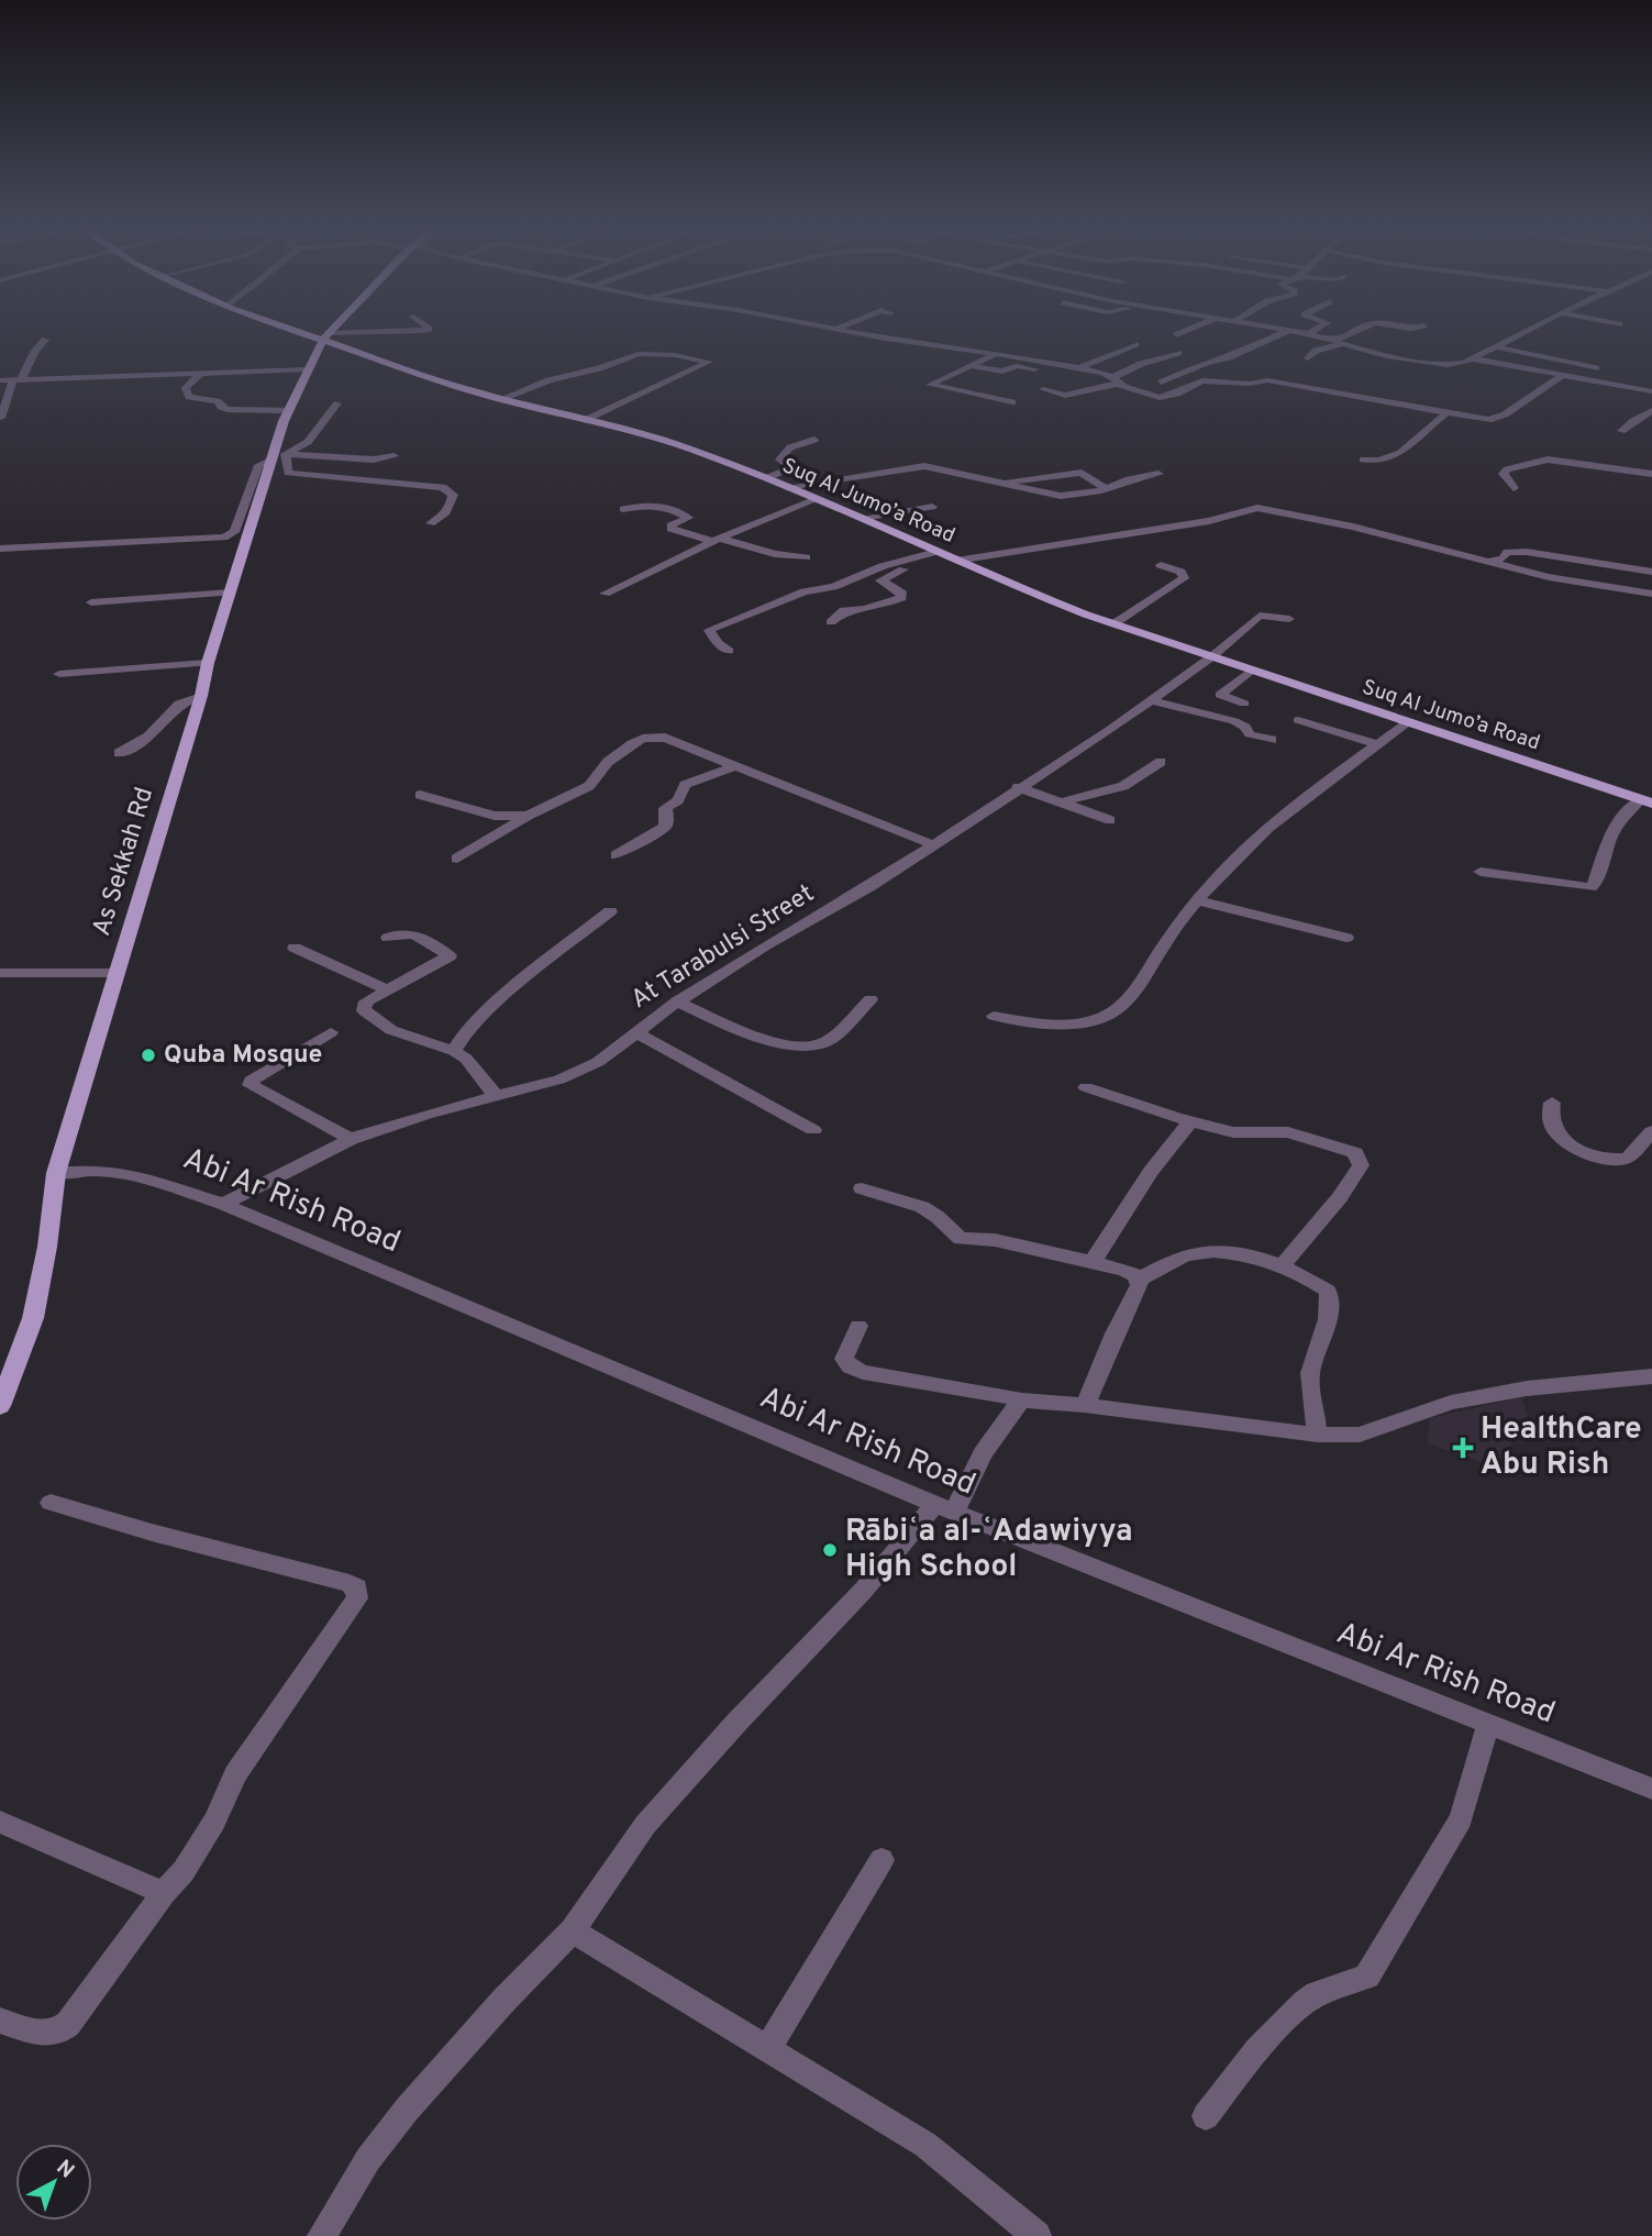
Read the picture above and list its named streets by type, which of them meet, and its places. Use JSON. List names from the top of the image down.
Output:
{
  "streets": {
    "main road": ["Suq Al Jumo’a Road", "As Sekkah Rd"],
    "street": ["At Tarabulsi Street", "Abi Ar Rish Road"]
  },
  "crossings": [
    ["Suq Al Jumo’a Road", "As Sekkah Rd"],
    ["Suq Al Jumo’a Road", "At Tarabulsi Street"],
    ["As Sekkah Rd", "Abi Ar Rish Road"],
    ["At Tarabulsi Street", "Abi Ar Rish Road"]
  ],
  "places": {
    "other": ["Quba Mosque", "Rābiʿa al-ʿAdawiyya High School"],
    "health": ["HealthCare Abu Rish"]
  },
  "north": "top right"
}
